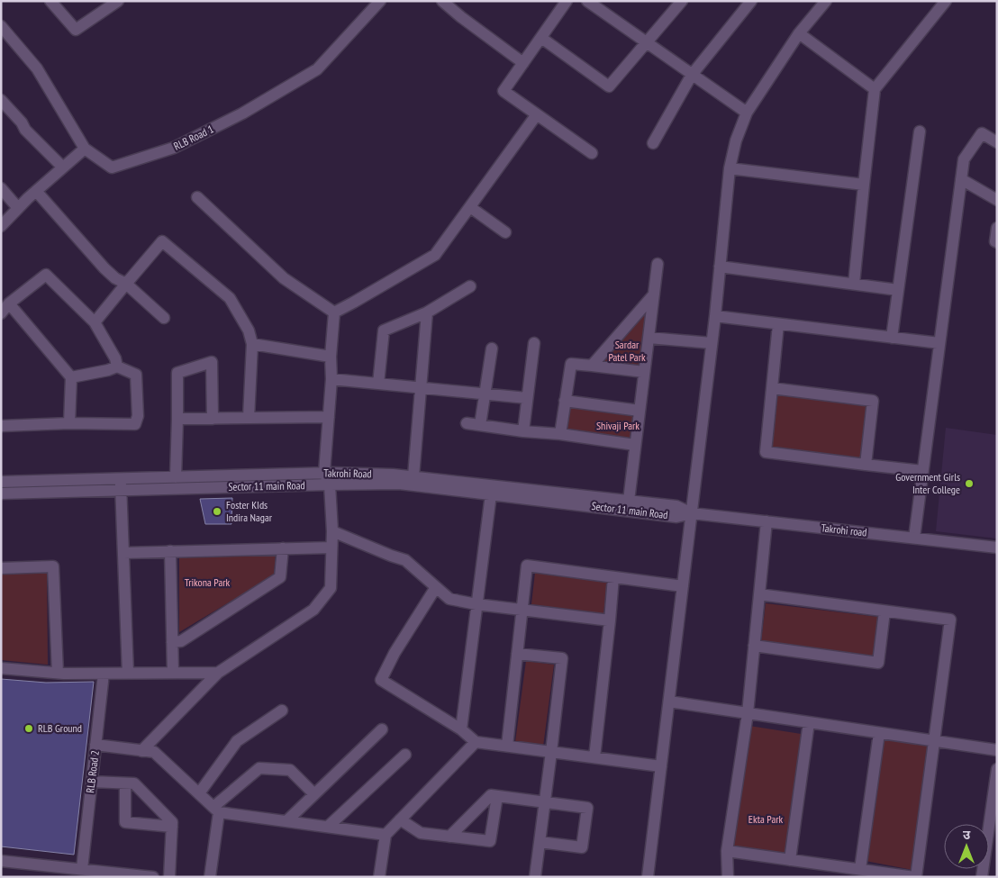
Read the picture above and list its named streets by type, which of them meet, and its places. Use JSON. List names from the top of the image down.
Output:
{
  "streets": {
    "street": [
      "RLB Road 1",
      "Takrohi Road",
      "Sector 11 main Road",
      "Takrohi road",
      "RLB Road 2"
    ]
  },
  "crossings": [
    ["Takrohi Road", "Sector 11 main Road"],
    ["Takrohi Road", "Takrohi road"],
    ["Sector 11 main Road", "Takrohi road"]
  ],
  "parks": [
    "Sardar Patel Park",
    "Shivaji Park",
    "Trikona Park",
    "Ekta Park"
  ],
  "places": ["Government Girls Inter College", "Foster KIds Indira Nagar", "RLB Ground"],
  "north": "top"
}
